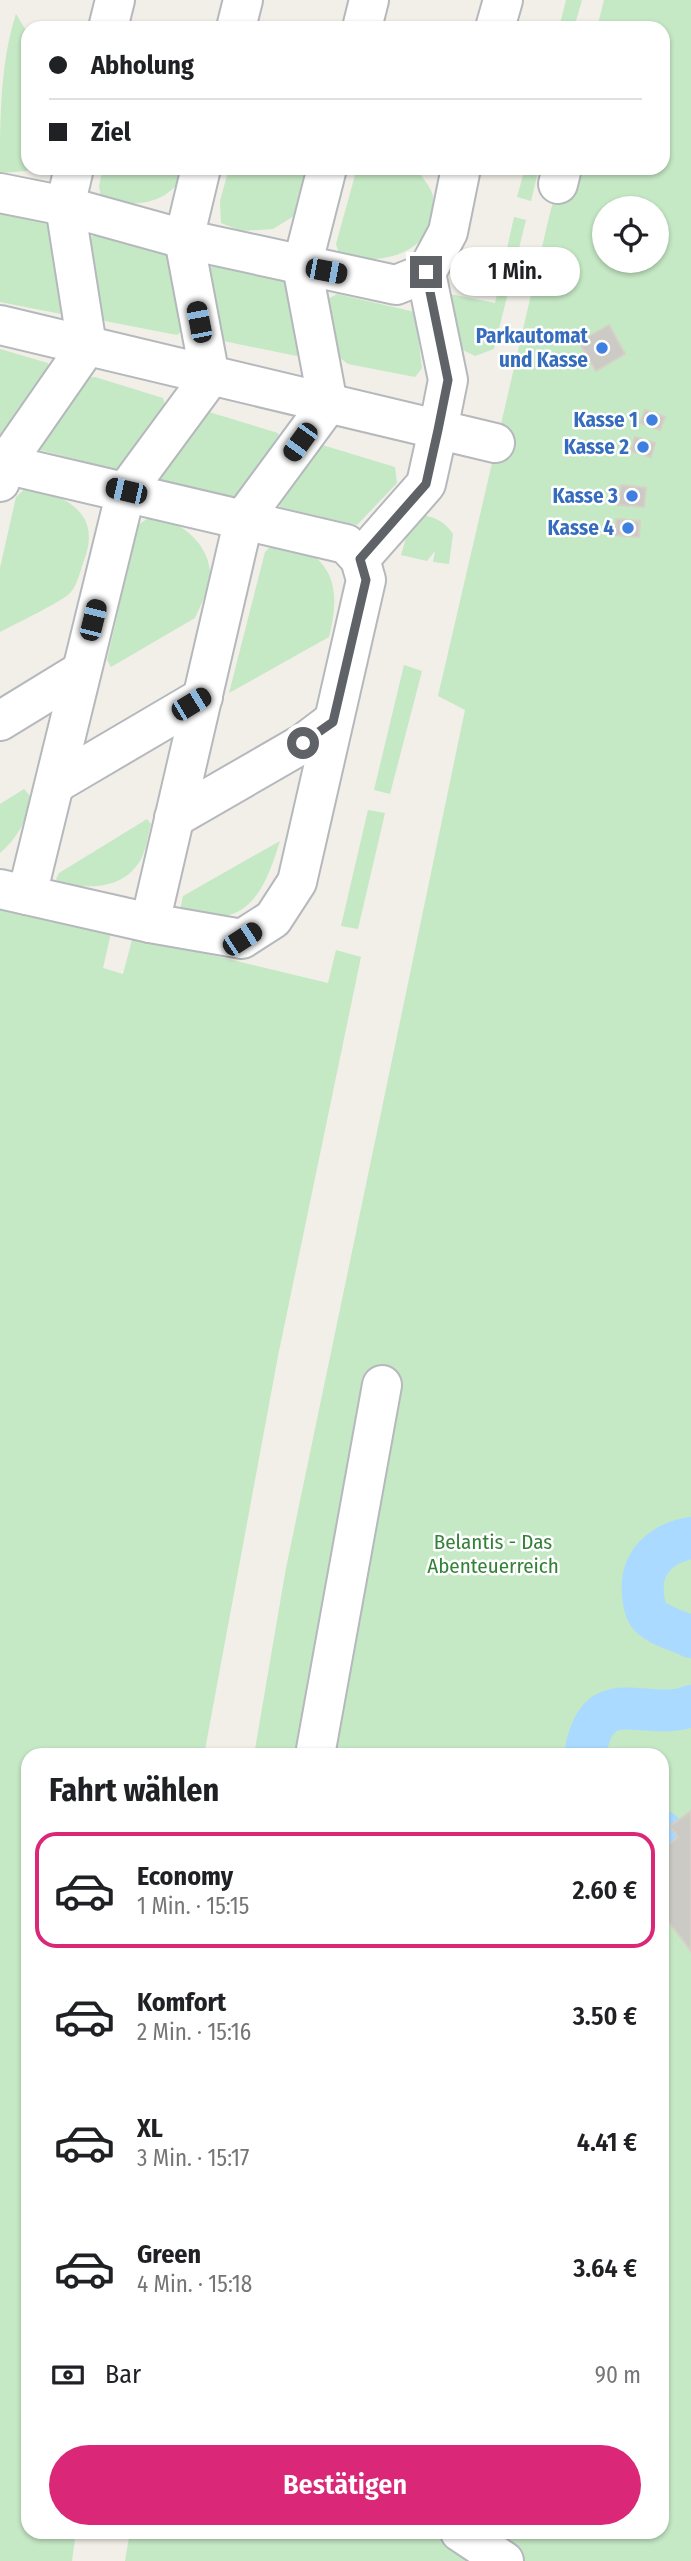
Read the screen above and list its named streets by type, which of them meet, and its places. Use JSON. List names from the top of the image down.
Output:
{
  "parks": ["Belantis - Das Abenteuerreich"],
  "places": [
    "Parkautomat und Kasse",
    "Kasse 1",
    "Kasse 2",
    "Kasse 3",
    "Kasse 4"
  ],
  "page": {
    "banner": ["Abholung", "Ziel"],
    "bubble": "1 Min.",
    "heading": "Fahrt wählen",
    "list": [
      {
        "name": "Economy",
        "note": "1 Min. · 15:15",
        "value": "2.60 €"
      },
      {
        "name": "Komfort",
        "note": "2 Min. · 15:16",
        "value": "3.50 €"
      },
      {
        "name": "XL",
        "note": "3 Min. · 15:17",
        "value": "4.41 €"
      },
      {
        "name": "Green",
        "note": "4 Min. · 15:18",
        "value": "3.64 €"
      }
    ],
    "pay": ["Bar", "90 m"],
    "buttons": "Bestätigen"
  }
}
